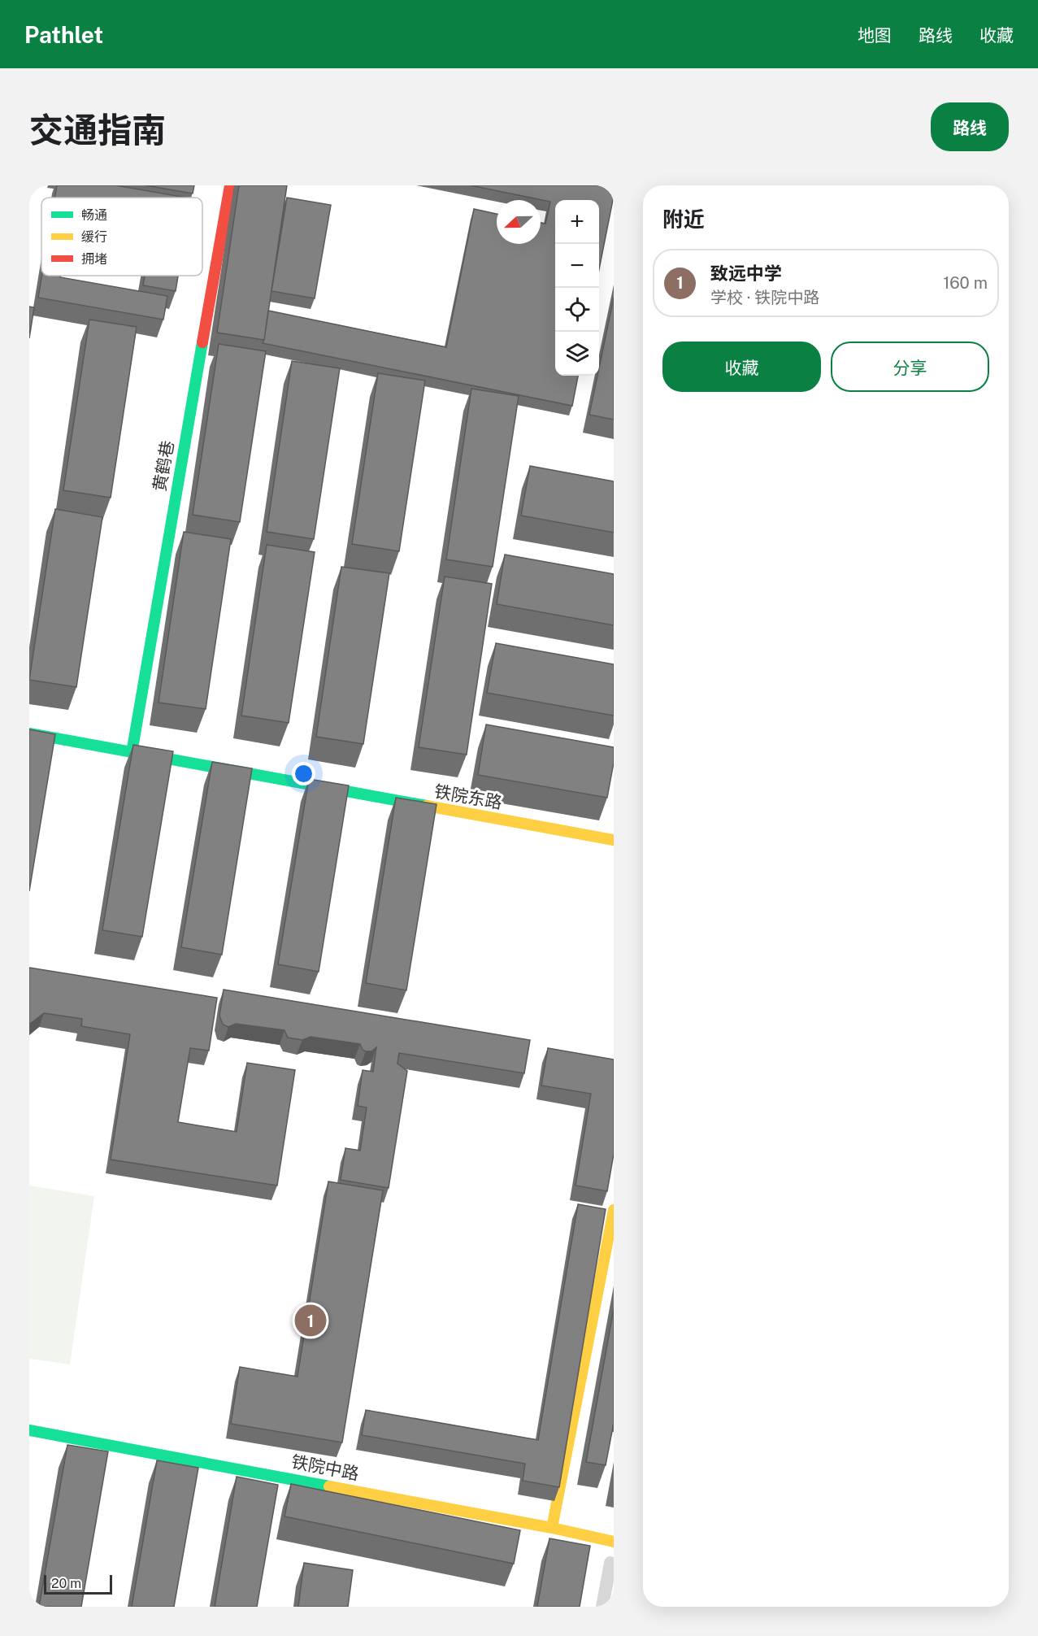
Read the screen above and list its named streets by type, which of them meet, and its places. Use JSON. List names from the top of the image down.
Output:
{
  "streets": {
    "street": ["黄鹤巷", "铁院东路", "铁院中路"]
  },
  "crossings": [
    ["黄鹤巷", "铁院东路"]
  ],
  "legend": ["畅通", "缓行", "拥堵"],
  "scale_bar": "20 m",
  "north": "left",
  "page": {
    "header": "Pathlet",
    "nav": ["地图", "路线", "收藏"],
    "title": "交通指南",
    "buttons": [
      "路线",
      ["收藏", "分享"]
    ],
    "heading": "附近",
    "map_buttons": ["+", "−"],
    "list": [
      {
        "mark": "1",
        "name": "致远中学",
        "note": "学校 · 铁院中路",
        "value": "160 m"
      }
    ],
    "pins": "1",
    "scale": "20 m"
  }
}
